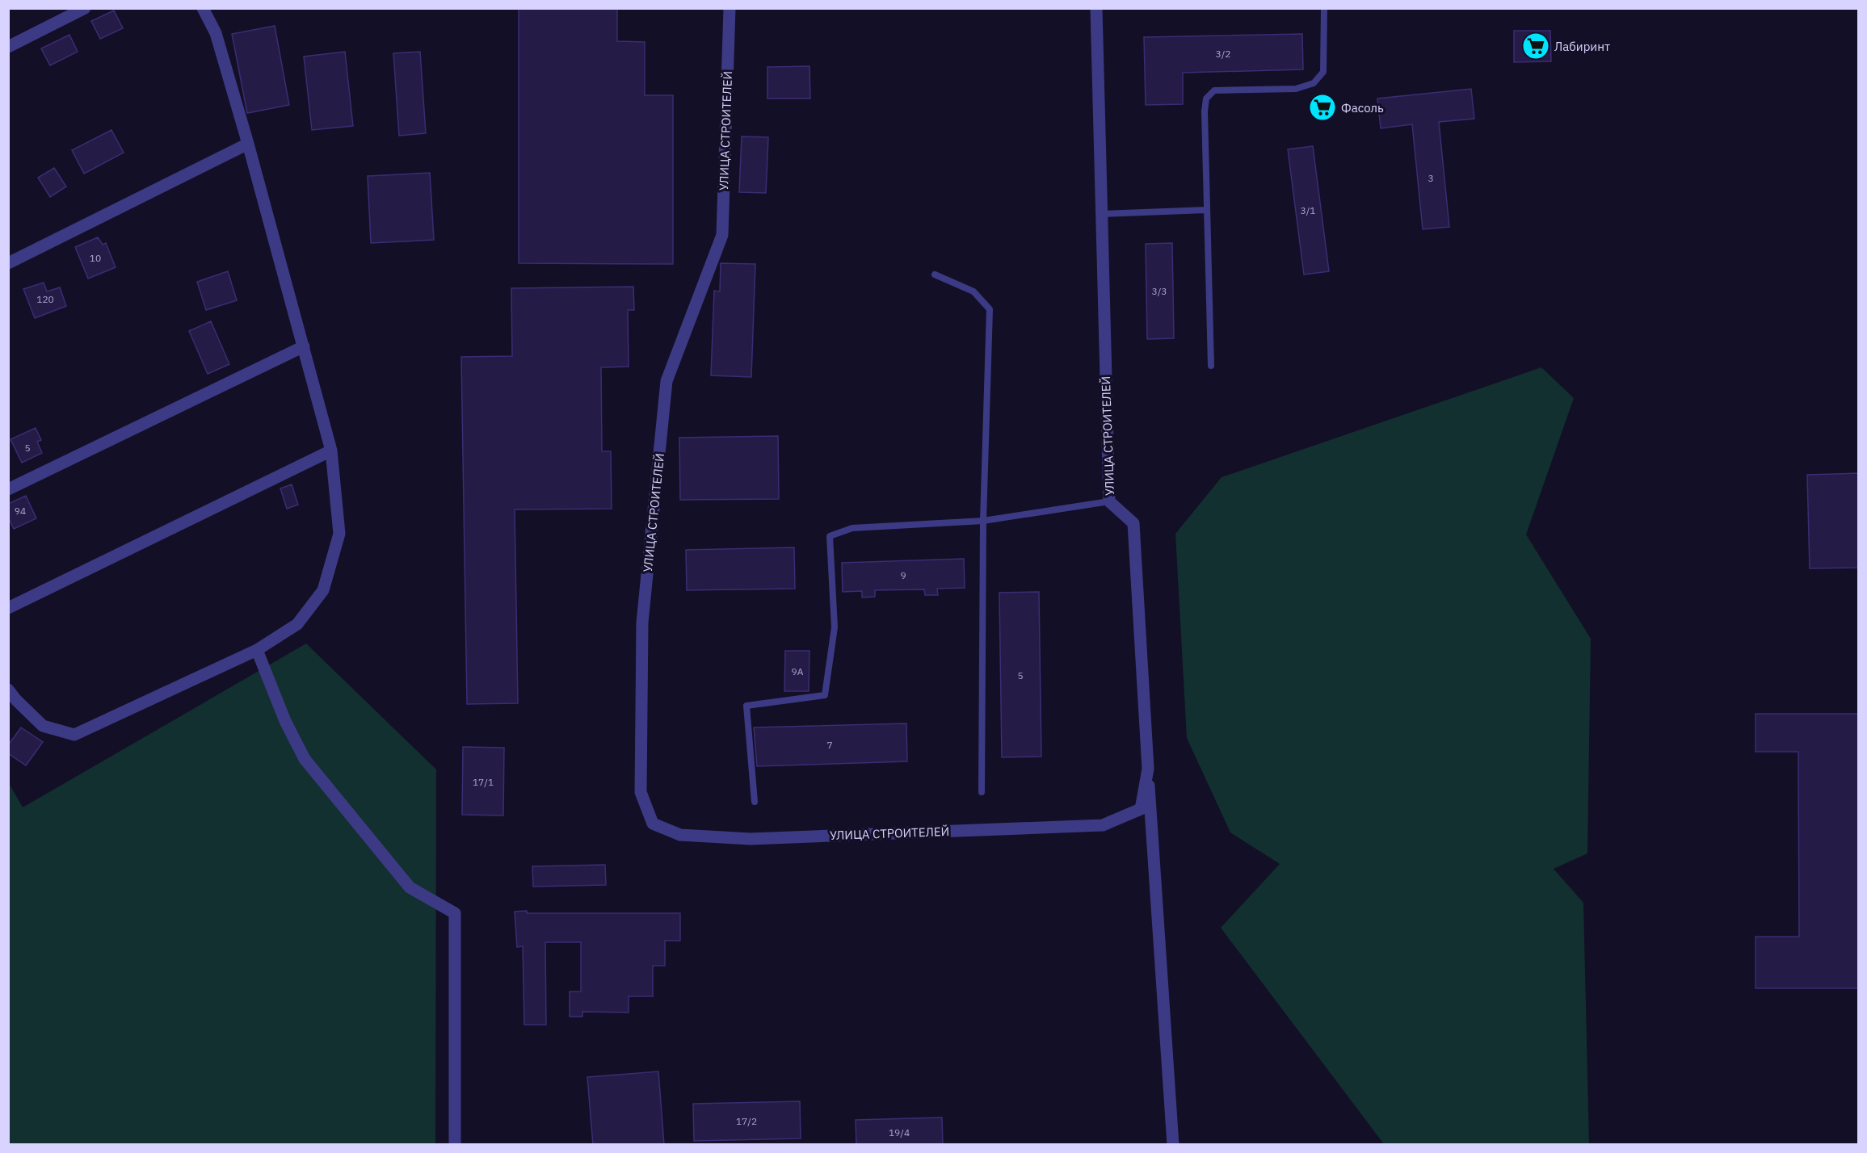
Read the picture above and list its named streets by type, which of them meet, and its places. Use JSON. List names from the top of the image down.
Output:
{
  "streets": {
    "street": ["УЛИЦА СТРОИТЕЛЕЙ"]
  },
  "places": {
    "supermarket": ["Лабиринт", "Фасоль"]
  },
  "house_numbers": [
    "3/2",
    "3",
    "3/1",
    "10",
    "3/3",
    "120",
    "5",
    "94",
    "9",
    "9А",
    "5",
    "7",
    "17/1",
    "17/2",
    "19/4"
  ]
}
